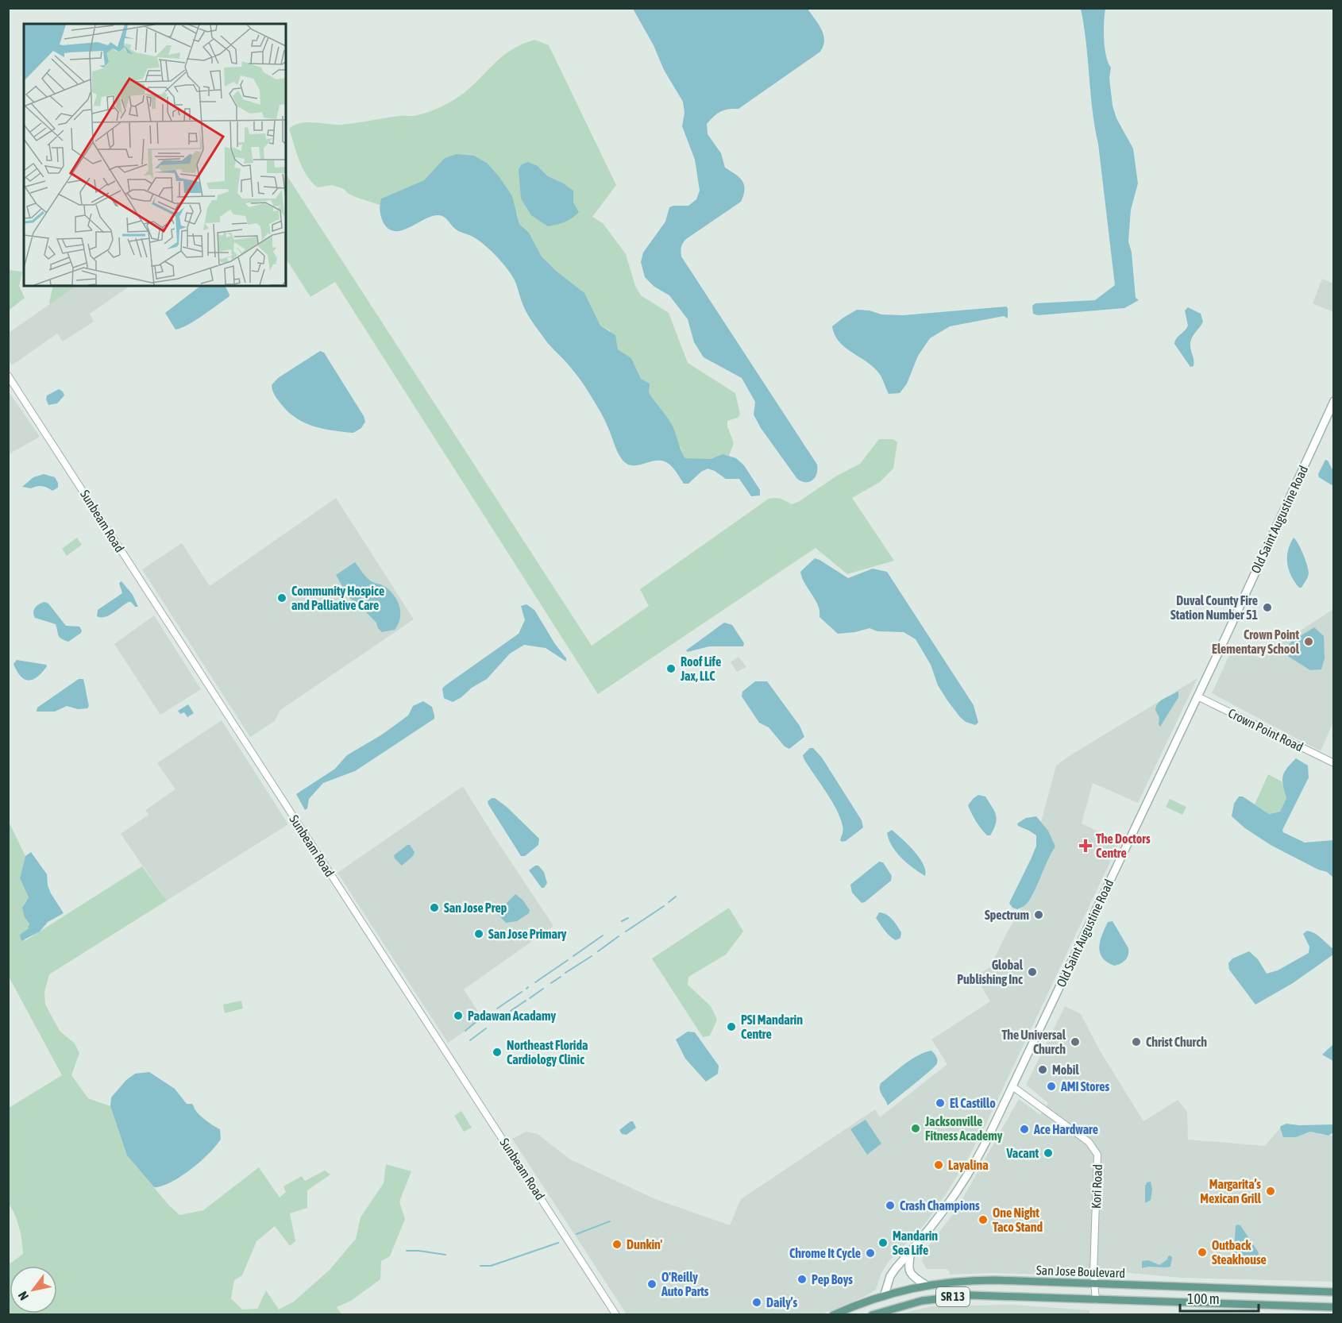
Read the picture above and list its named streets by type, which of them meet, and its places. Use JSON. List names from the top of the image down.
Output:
{
  "streets": {
    "main road": ["Old Saint Augustine Road", "San Jose Boulevard", "SR 13"],
    "street": ["Sunbeam Road", "Crown Point Road", "Kori Road"]
  },
  "crossings": [
    ["Old Saint Augustine Road", "Crown Point Road"],
    ["Old Saint Augustine Road", "Kori Road"],
    ["Old Saint Augustine Road", "San Jose Boulevard"],
    ["Kori Road", "San Jose Boulevard"],
    ["Kori Road", "SR 13"]
  ],
  "places": {
    "other": [
      "Community Hospice and Palliative Care",
      "Duval County Fire Station Number 51",
      "Crown Point Elementary School",
      "Roof Life Jax, LLC",
      "San Jose Prep",
      "Spectrum",
      "San Jose Primary",
      "Global Publishing Inc",
      "Padawan Acadamy",
      "PSI Mandarin Centre",
      "The Universal Church",
      "Christ Church",
      "Northeast Florida Cardiology Clinic",
      "Mobil",
      "AMI Stores",
      "El Castillo",
      "Jacksonville Fitness Academy",
      "Ace Hardware",
      "Vacant",
      "Layalina",
      "Margarita’s Mexican Grill",
      "Crash Champions",
      "One Night Taco Stand",
      "Mandarin Sea Life",
      "Dunkin'",
      "Outback Steakhouse",
      "Chrome It Cycle",
      "Pep Boys",
      "O'Reilly Auto Parts",
      "Daily’s"
    ],
    "health": ["The Doctors Centre"]
  },
  "scale_bar": "100 m",
  "north": "bottom left"
}
